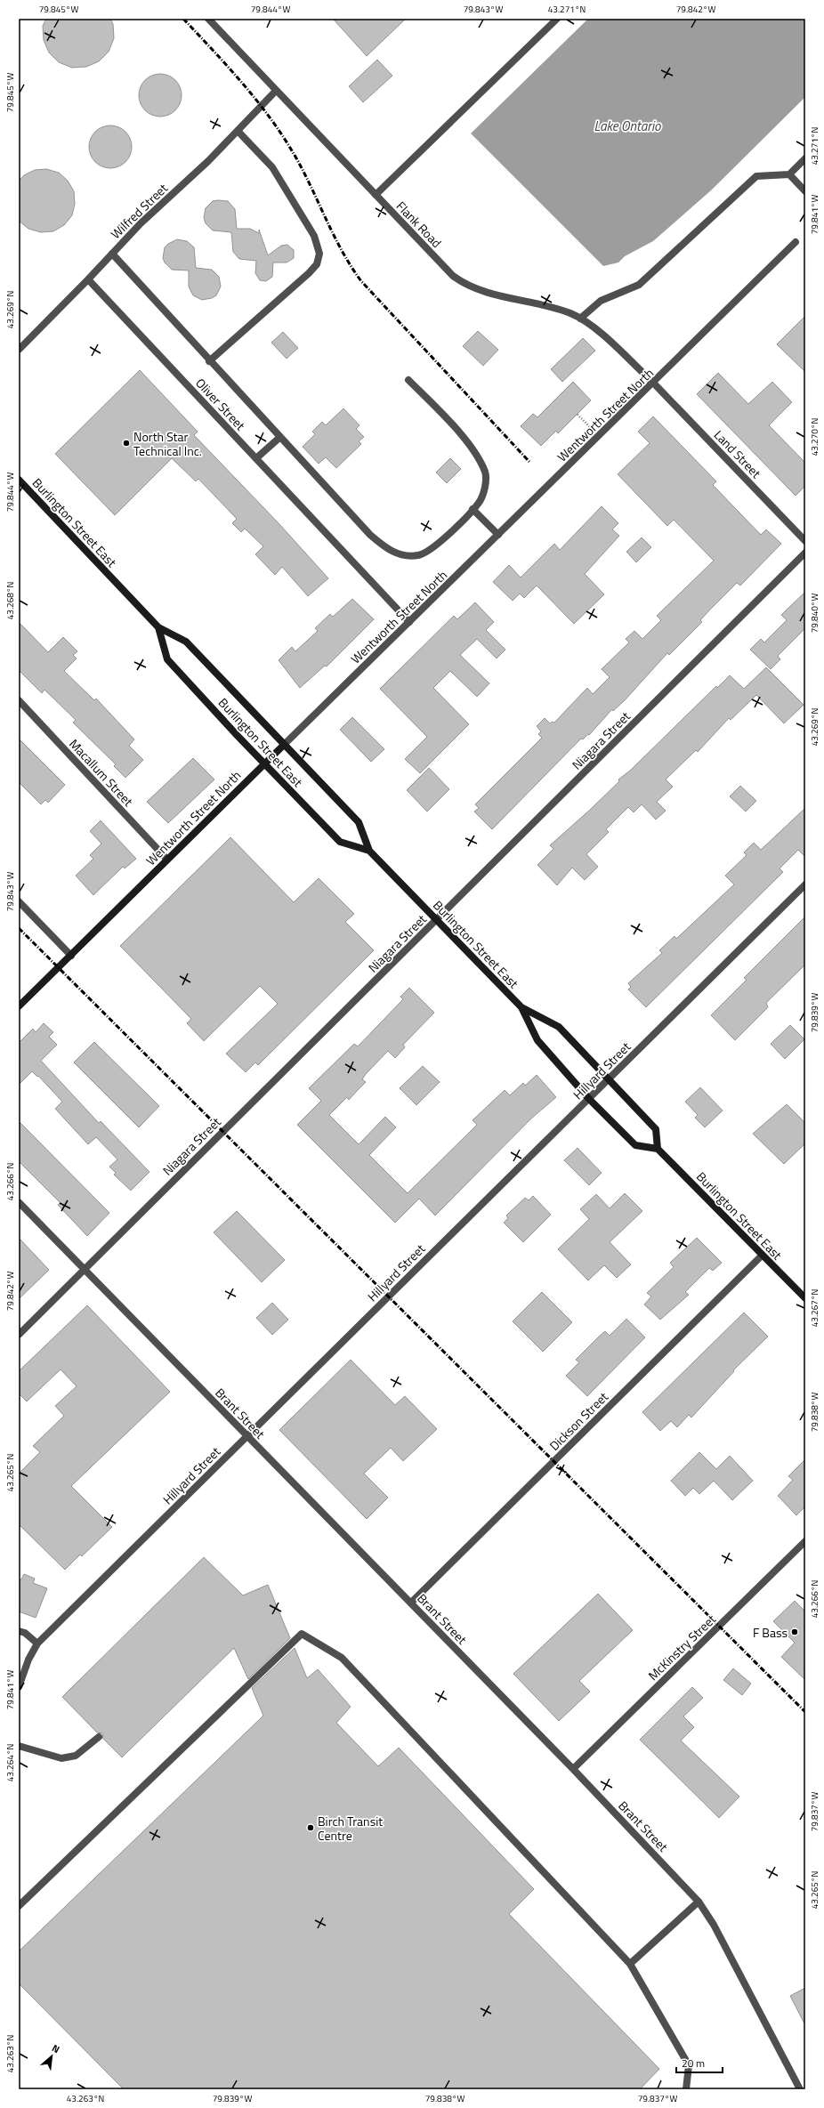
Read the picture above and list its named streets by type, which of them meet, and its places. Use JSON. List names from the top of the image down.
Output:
{
  "streets": {
    "main road": ["Wentworth Street North", "Burlington Street East"],
    "street": [
      "Wilfred Street",
      "Flank Road",
      "Oliver Street",
      "Land Street",
      "Niagara Street",
      "Macallum Street",
      "Hillyard Street",
      "Brant Street",
      "Dickson Street",
      "McKinstry Street"
    ]
  },
  "crossings": [
    ["Wilfred Street", "Flank Road"],
    ["Wilfred Street", "Oliver Street"],
    ["Flank Road", "Wentworth Street North"],
    ["Flank Road", "Land Street"],
    ["Oliver Street", "Wentworth Street North"],
    ["Wentworth Street North", "Land Street"],
    ["Wentworth Street North", "Burlington Street East"],
    ["Wentworth Street North", "Macallum Street"],
    ["Burlington Street East", "Niagara Street"],
    ["Burlington Street East", "Hillyard Street"],
    ["Burlington Street East", "Dickson Street"],
    ["Niagara Street", "Brant Street"],
    ["Hillyard Street", "Brant Street"],
    ["Brant Street", "Dickson Street"],
    ["Brant Street", "McKinstry Street"]
  ],
  "water": ["Lake Ontario"],
  "places": ["North Star Technical Inc.", "F Bass", "Birch Transit Centre"],
  "scale_bar": "20 m",
  "north": "top right",
  "coordinates": [
    "79.845°W",
    "79.844°W",
    "79.843°W",
    "43.271°N",
    "79.842°W",
    "79.841°W",
    "43.269°N",
    "43.270°N",
    "43.268°N",
    "79.840°W",
    "79.839°W",
    "43.266°N",
    "43.267°N",
    "79.838°W",
    "43.265°N",
    "43.264°N",
    "79.837°W",
    "43.263°N"
  ]
}
